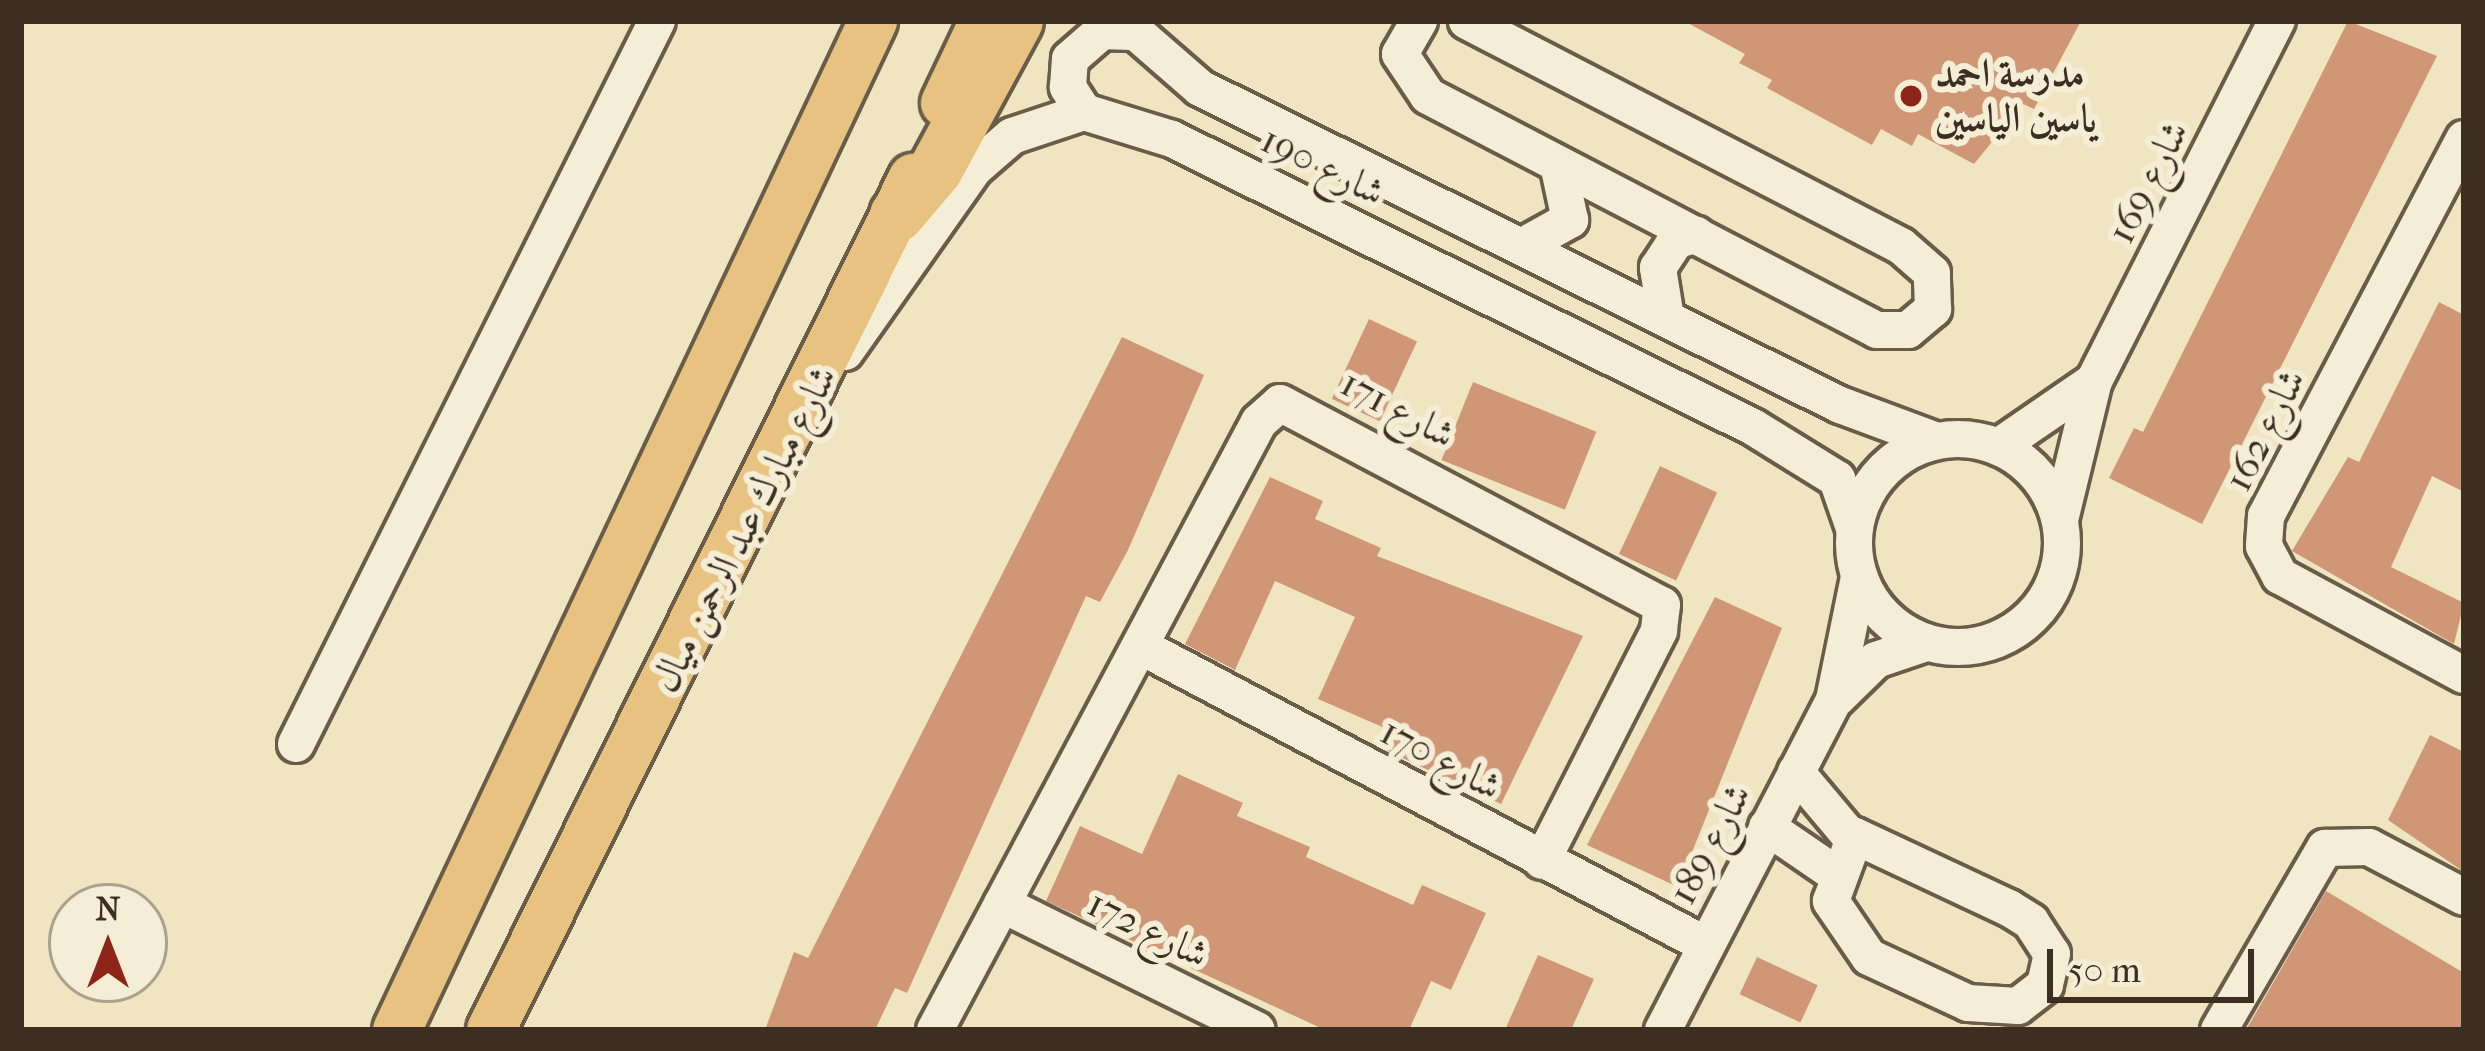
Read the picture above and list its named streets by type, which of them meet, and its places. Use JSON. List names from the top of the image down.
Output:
{
  "streets": {
    "main road": ["شارع مبارك عبد الرحمن ميال"],
    "street": [
      "شارع 190",
      "شارع 169",
      "شارع 171",
      "شارع 162",
      "شارع 170",
      "شارع 189",
      "شارع 172"
    ]
  },
  "crossings": [
    ["شارع 190", "شارع 169"],
    ["شارع 190", "شارع 189"],
    ["شارع 169", "شارع 189"],
    ["شارع 171", "شارع 170"],
    ["شارع 171", "شارع 172"],
    ["شارع 170", "شارع 189"]
  ],
  "places": ["مدرسة احمد ياسين الياسين"],
  "scale_bar": "50 m",
  "north": "top"
}
